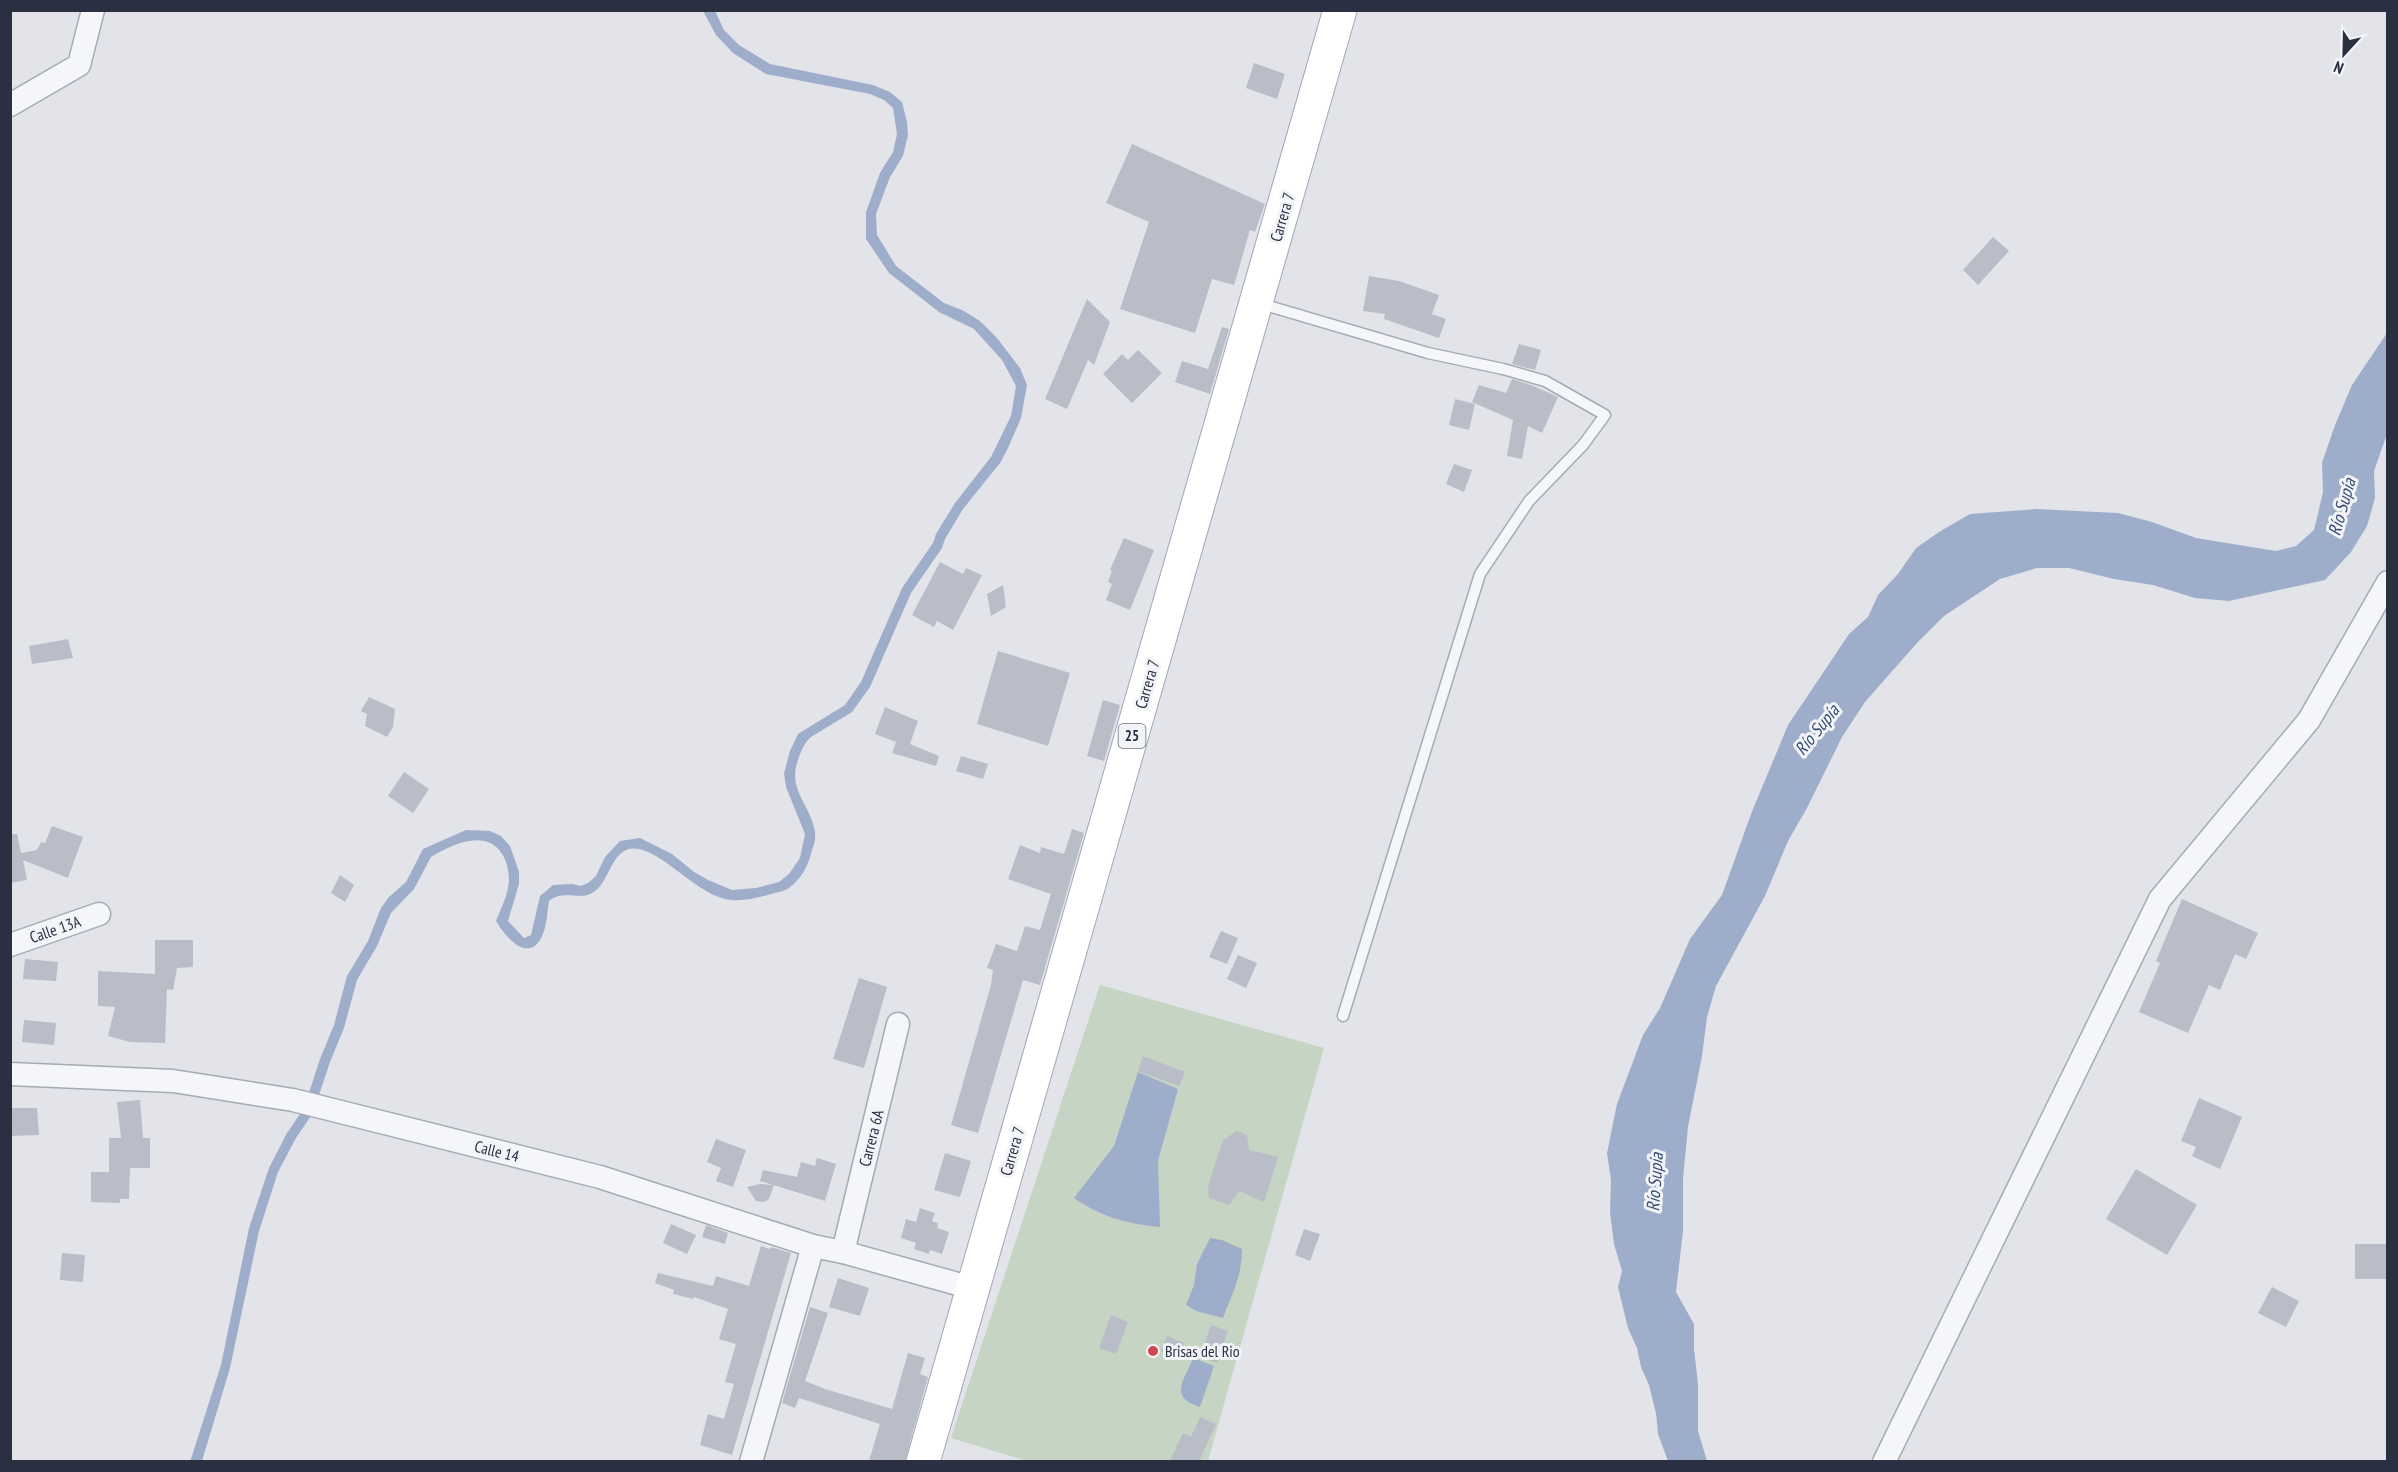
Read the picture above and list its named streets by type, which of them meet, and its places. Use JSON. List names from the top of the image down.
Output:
{
  "streets": {
    "main road": ["Carrera 7", "25"],
    "street": ["Calle 13A", "Carrera 6A", "Calle 14"]
  },
  "crossings": [
    ["Carrera 7", "Calle 14"],
    ["Carrera 6A", "Calle 14"]
  ],
  "water": ["Río Supía"],
  "places": ["Brisas del Rio"],
  "north": "bottom"
}
